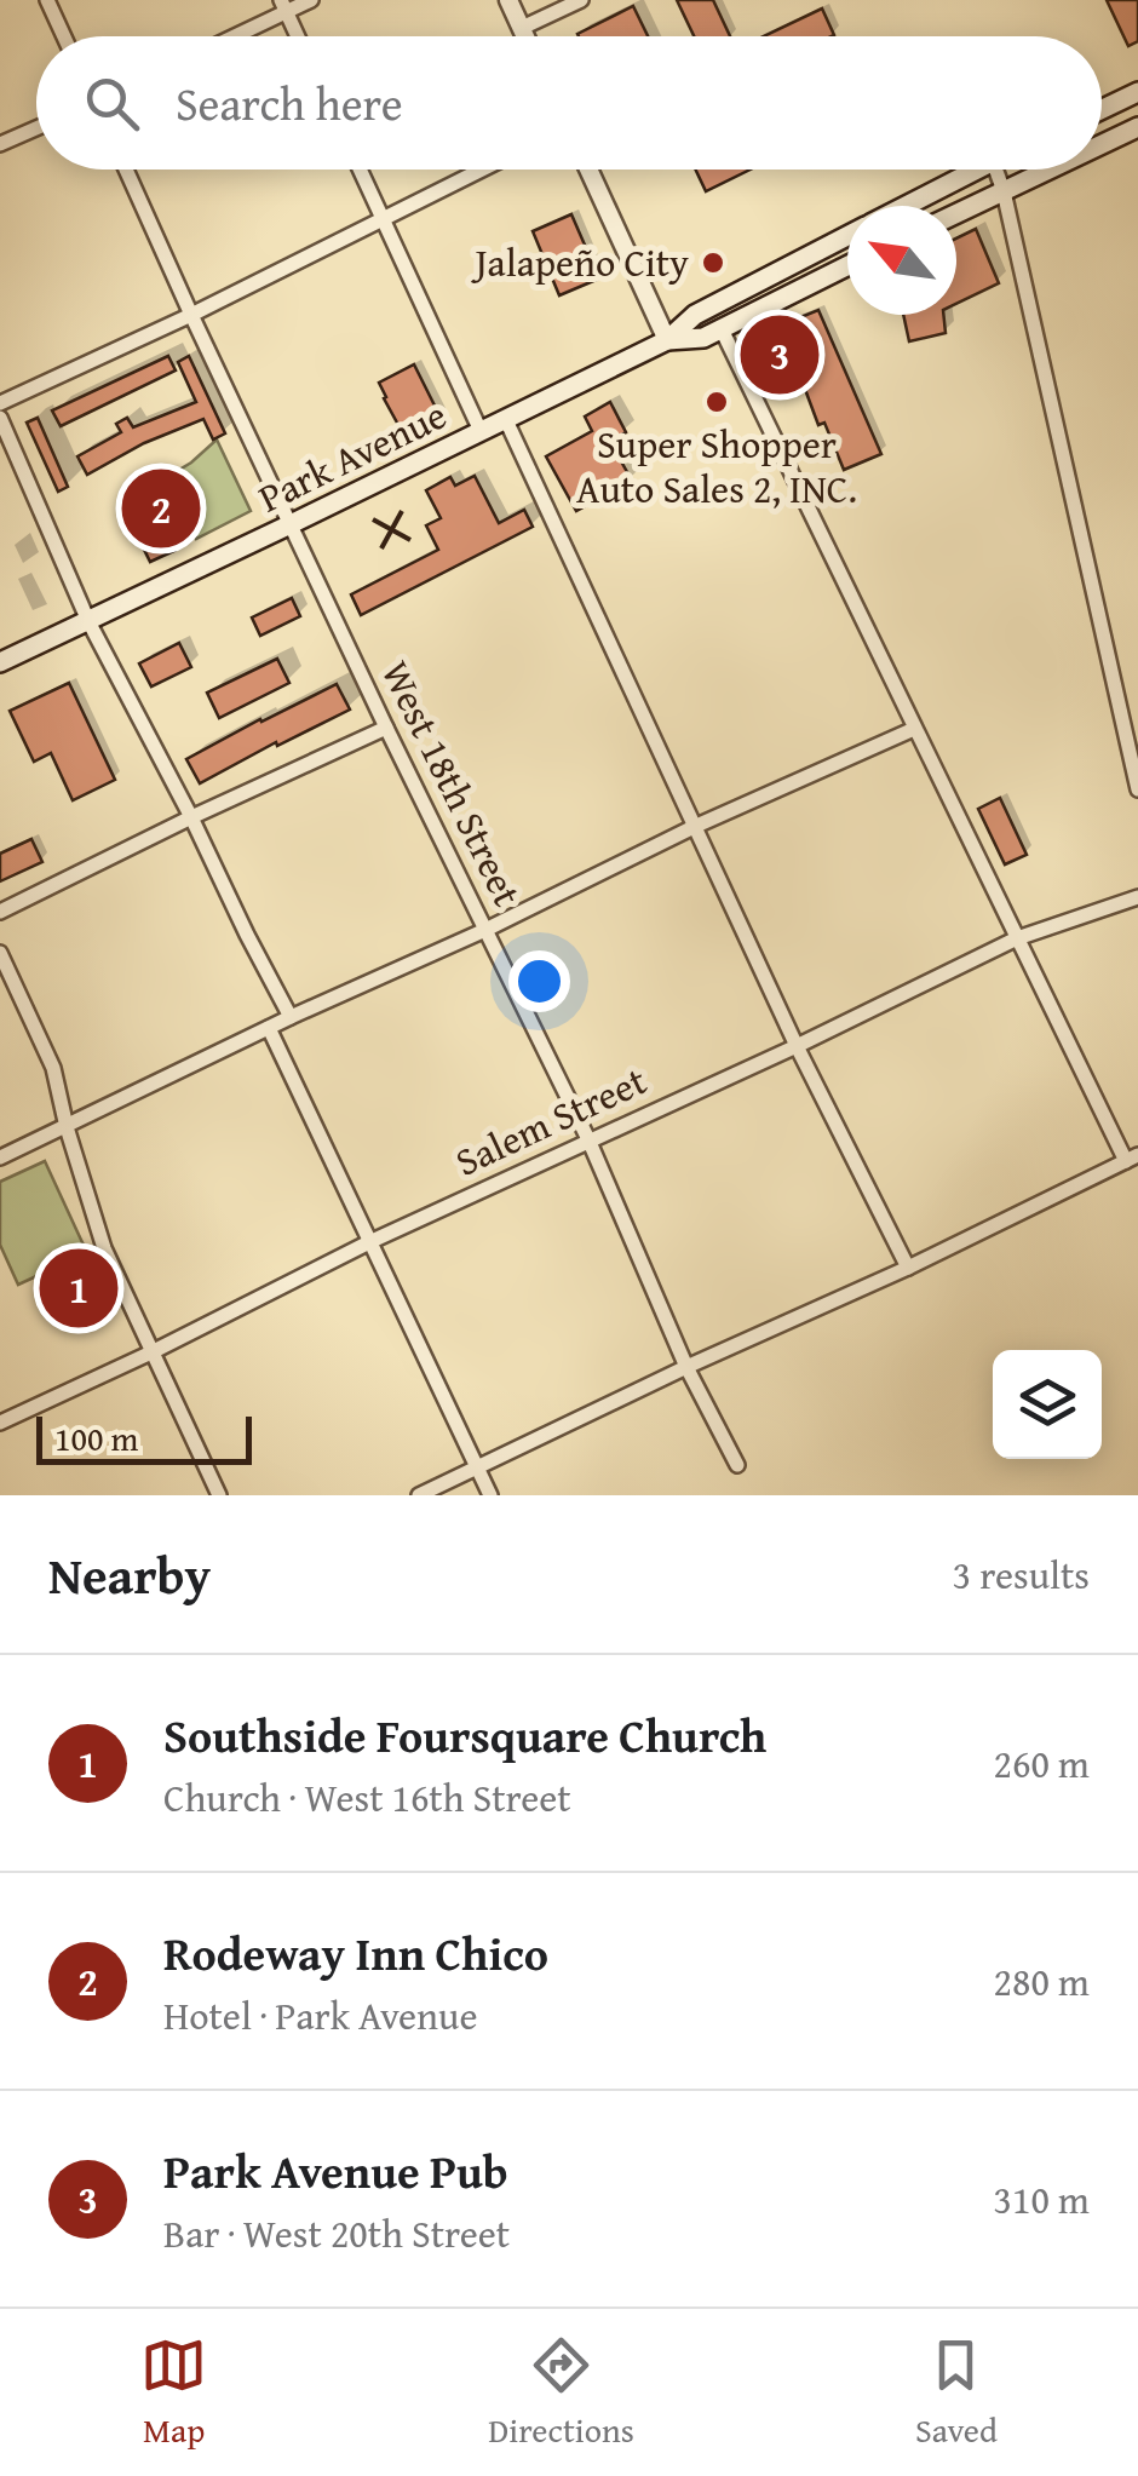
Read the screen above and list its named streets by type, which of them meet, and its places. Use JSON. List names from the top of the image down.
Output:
{
  "streets": {
    "main road": ["Park Avenue"],
    "street": ["West 18th Street", "Salem Street"]
  },
  "crossings": [
    ["Park Avenue", "West 18th Street"],
    ["West 18th Street", "Salem Street"]
  ],
  "places": ["Jalapeño City", "Super Shopper Auto Sales 2, INC."],
  "scale_bar": "100 m",
  "north": "top left",
  "page": {
    "search": "Search here",
    "pins": ["3", "2", "1"],
    "scale": "100 m",
    "heading": ["Nearby", "3 results"],
    "list": [
      {
        "mark": "1",
        "name": "Southside Foursquare Church",
        "note": "Church · West 16th Street",
        "value": "260 m"
      },
      {
        "mark": "2",
        "name": "Rodeway Inn Chico",
        "note": "Hotel · Park Avenue",
        "value": "280 m"
      },
      {
        "mark": "3",
        "name": "Park Avenue Pub",
        "note": "Bar · West 20th Street",
        "value": "310 m"
      }
    ],
    "nav": ["Map", "Directions", "Saved"]
  }
}
